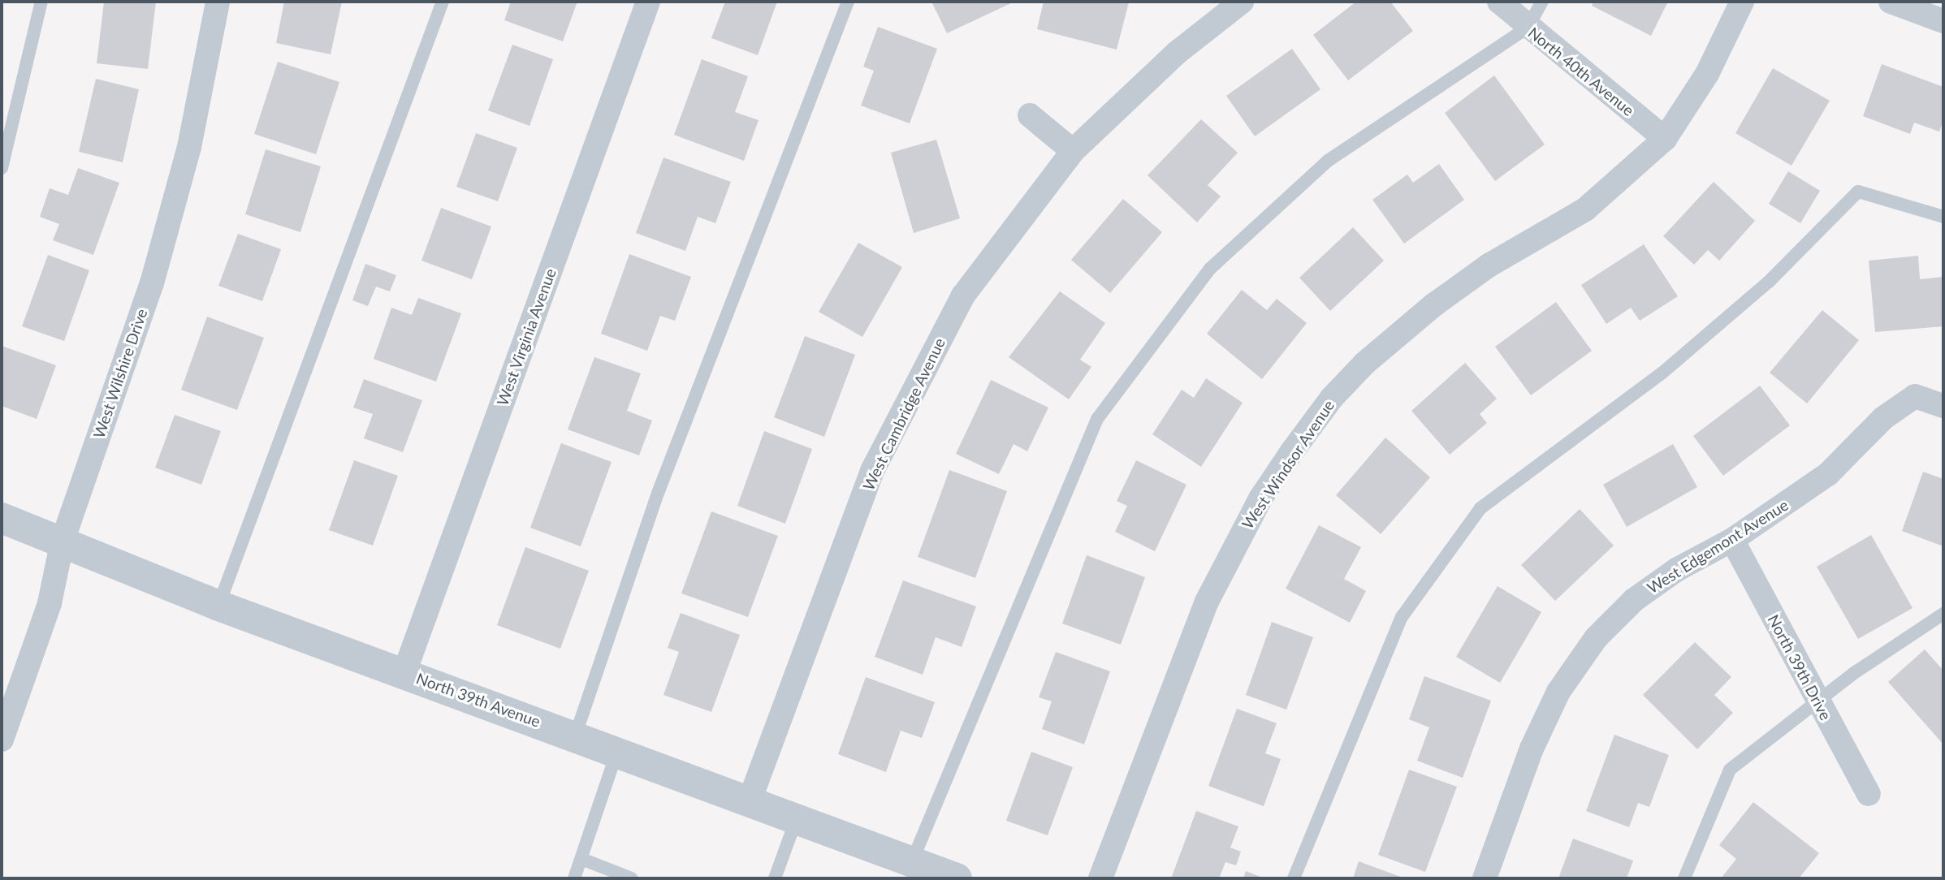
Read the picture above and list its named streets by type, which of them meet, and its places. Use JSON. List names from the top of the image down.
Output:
{
  "streets": {
    "street": [
      "North 40th Avenue",
      "West Virginia Avenue",
      "West Wilshire Drive",
      "West Cambridge Avenue",
      "West Windsor Avenue",
      "West Edgemont Avenue",
      "North 39th Drive",
      "North 39th Avenue"
    ]
  },
  "crossings": [
    ["North 40th Avenue", "West Windsor Avenue"],
    ["West Virginia Avenue", "North 39th Avenue"],
    ["West Wilshire Drive", "North 39th Avenue"],
    ["West Cambridge Avenue", "North 39th Avenue"],
    ["West Edgemont Avenue", "North 39th Drive"]
  ]
}
